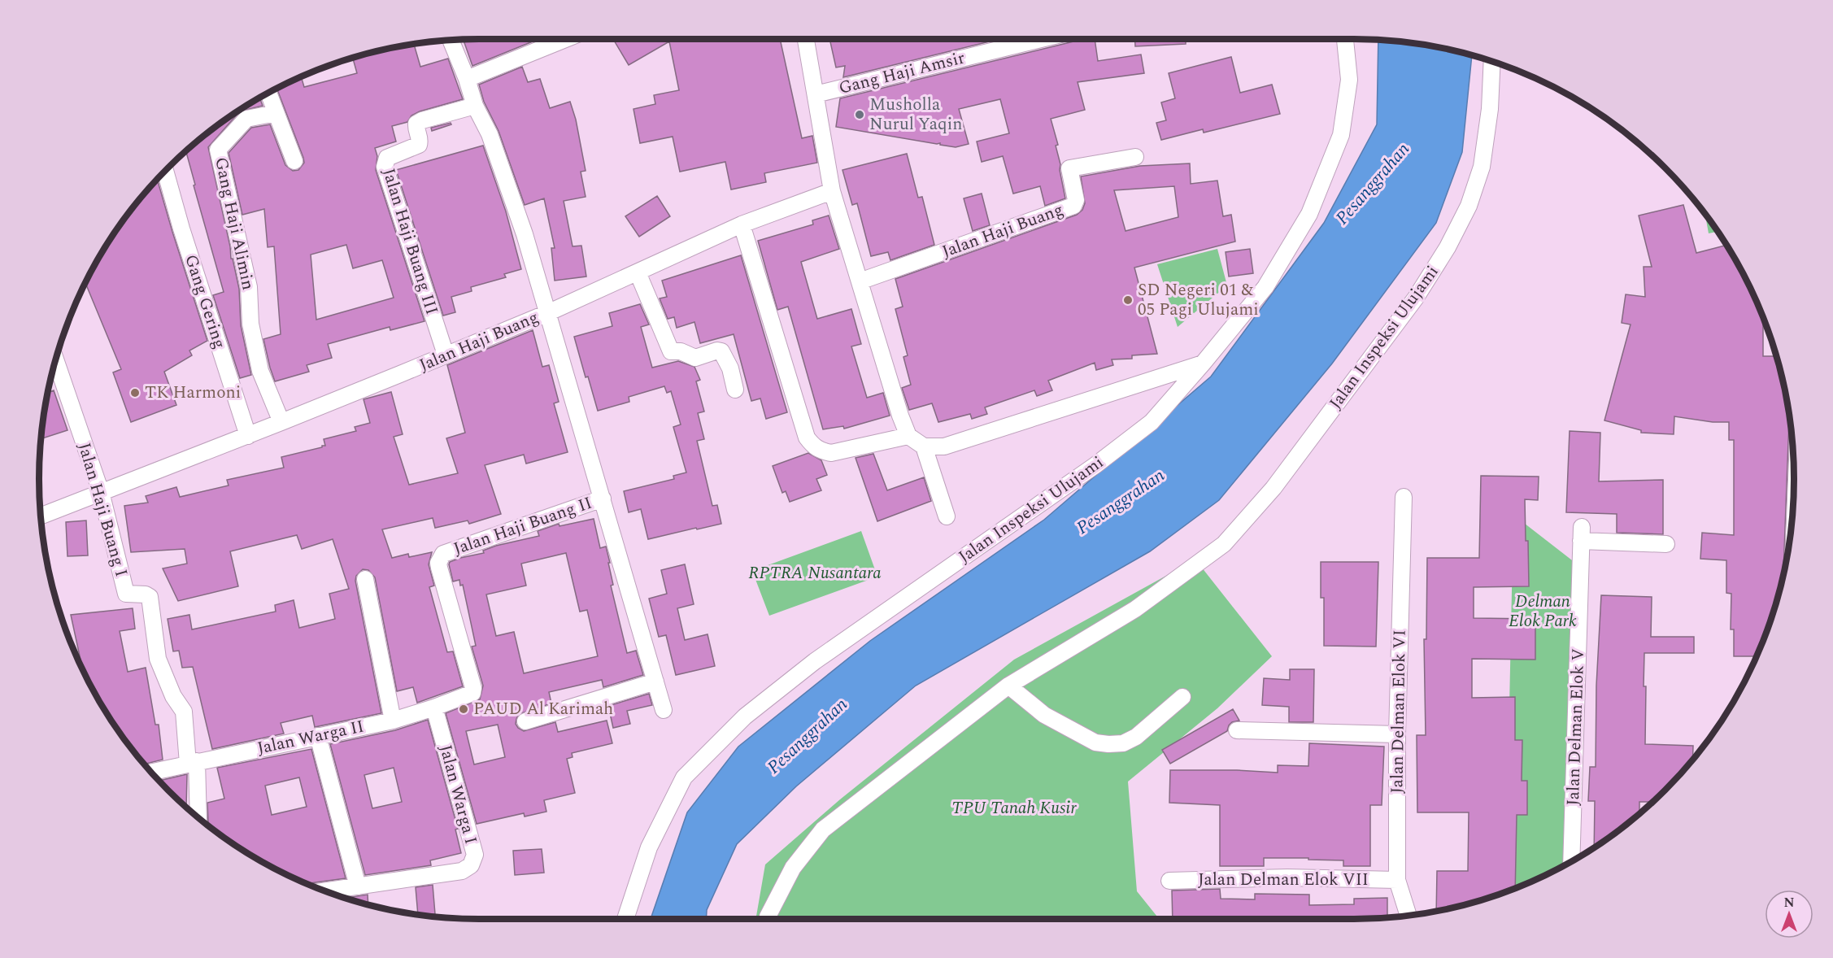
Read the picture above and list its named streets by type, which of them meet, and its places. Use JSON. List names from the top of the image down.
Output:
{
  "streets": {
    "street": [
      "Gang Haji Amsir",
      "Gang Haji Alimin",
      "Jalan Haji Buang",
      "Jalan Haji Buang III",
      "Gang Gering",
      "Jalan Inspeksi Ulujami",
      "Jalan Haji Buang I",
      "Jalan Haji Buang II",
      "Jalan Delman Elok VI",
      "Jalan Delman Elok V",
      "Jalan Warga II",
      "Jalan Warga I",
      "Jalan Delman Elok VII"
    ]
  },
  "crossings": [
    ["Gang Haji Alimin", "Jalan Haji Buang"],
    ["Jalan Haji Buang", "Jalan Haji Buang III"],
    ["Jalan Haji Buang", "Gang Gering"],
    ["Jalan Haji Buang", "Jalan Haji Buang I"],
    ["Jalan Haji Buang", "Jalan Haji Buang II"],
    ["Jalan Haji Buang III", "Jalan Haji Buang II"],
    ["Jalan Haji Buang I", "Jalan Warga II"],
    ["Jalan Haji Buang II", "Jalan Warga II"],
    ["Jalan Delman Elok VI", "Jalan Delman Elok VII"],
    ["Jalan Warga II", "Jalan Warga I"]
  ],
  "water": ["Pesanggrahan"],
  "parks": ["RPTRA Nusantara", "Delman Elok Park", "TPU Tanah Kusir"],
  "places": [
    "Musholla Nurul Yaqin",
    "SD Negeri 01 & 05 Pagi Ulujami",
    "TK Harmoni",
    "PAUD Al Karimah"
  ],
  "north": "top"
}
